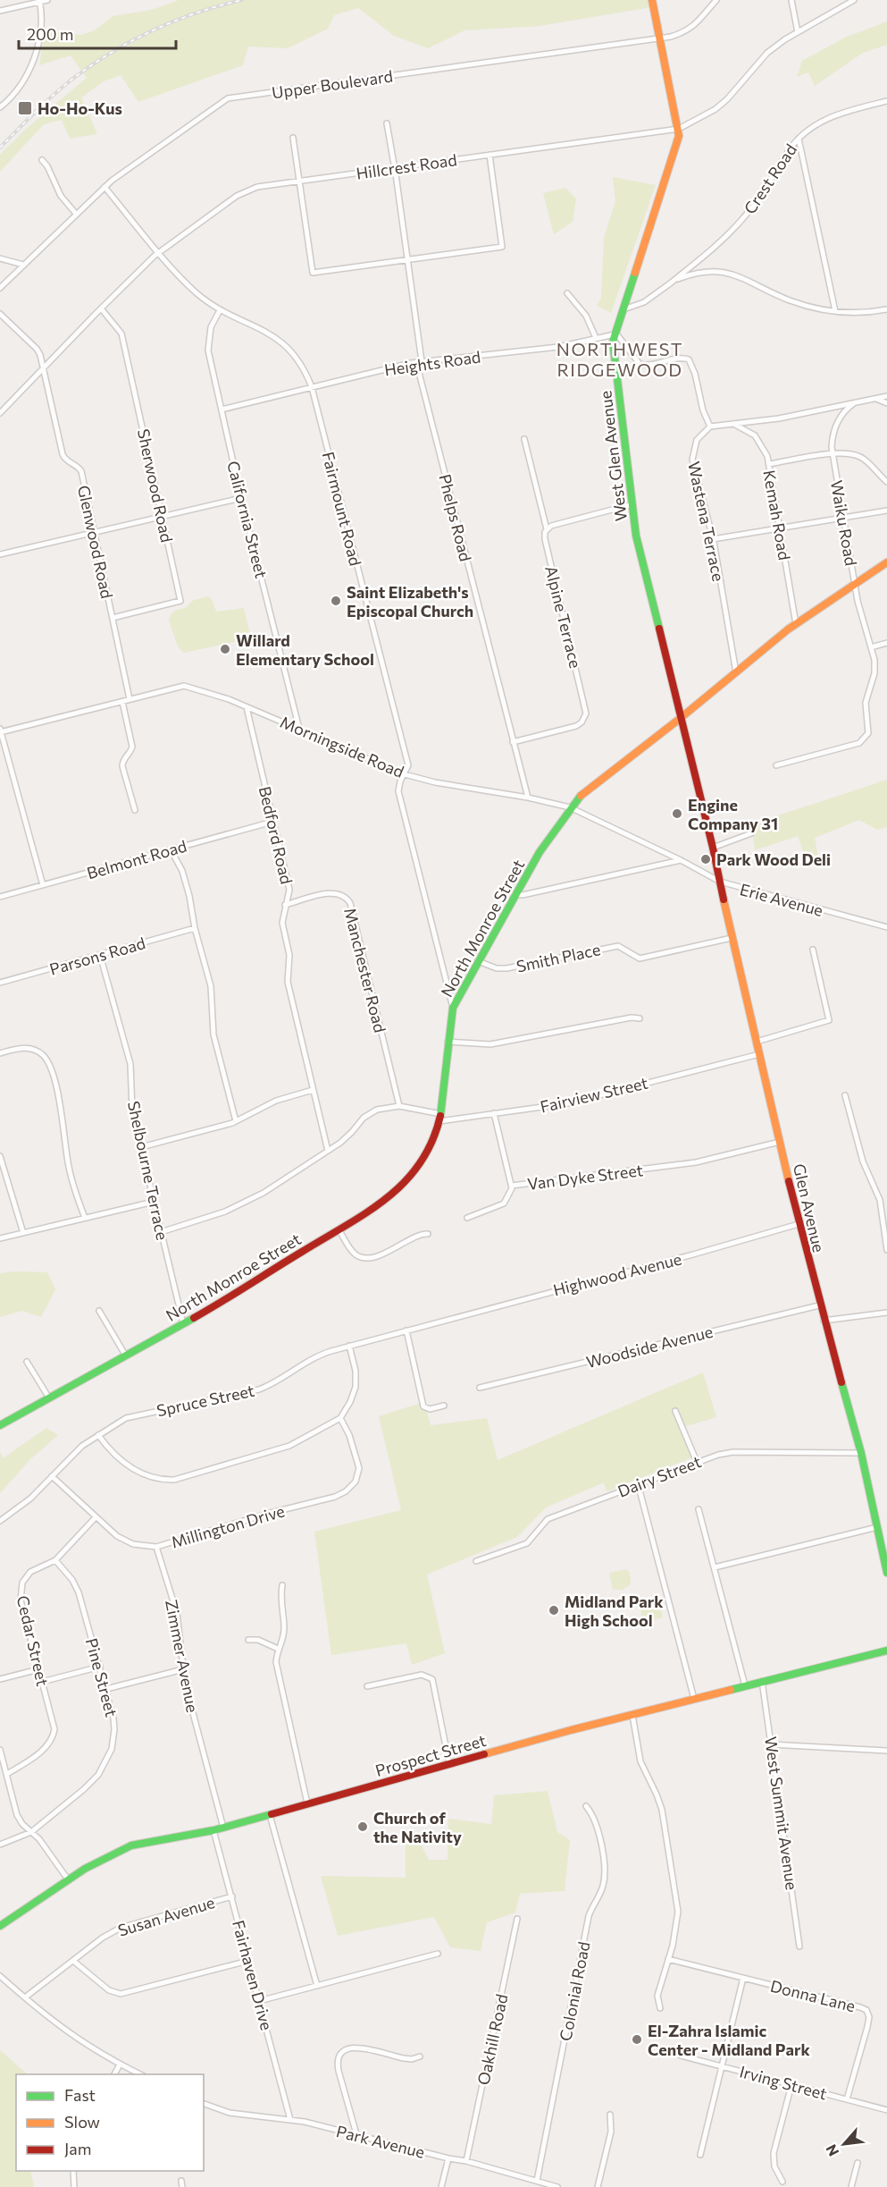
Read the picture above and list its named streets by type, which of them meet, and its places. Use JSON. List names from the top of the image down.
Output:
{
  "streets": {
    "main road": [
      "West Glen Avenue",
      "North Monroe Street",
      "Glen Avenue",
      "Prospect Street"
    ],
    "street": [
      "Upper Boulevard",
      "Hillcrest Road",
      "Crest Road",
      "Heights Road",
      "Sherwood Road",
      "Fairmount Road",
      "Kemah Road",
      "Phelps Road",
      "California Street",
      "Wastena Terrace",
      "Waiku Road",
      "Glenwood Road",
      "Alpine Terrace",
      "Morningside Road",
      "Bedford Road",
      "Belmont Road",
      "Erie Avenue",
      "Parsons Road",
      "Smith Place",
      "Manchester Road",
      "Fairview Street",
      "Shelbourne Terrace",
      "Van Dyke Street",
      "Highwood Avenue",
      "Woodside Avenue",
      "Spruce Street",
      "Dairy Street",
      "Millington Drive",
      "Cedar Street",
      "Zimmer Avenue",
      "Pine Street",
      "West Summit Avenue",
      "Susan Avenue",
      "Fairhaven Drive",
      "Colonial Road",
      "Donna Lane",
      "Oakhill Road",
      "Irving Street",
      "Park Avenue"
    ]
  },
  "crossings": [
    ["Upper Boulevard", "West Glen Avenue"],
    ["Upper Boulevard", "Fairmount Road"],
    ["Hillcrest Road", "West Glen Avenue"],
    ["Hillcrest Road", "Sherwood Road"],
    ["Hillcrest Road", "Fairmount Road"],
    ["Hillcrest Road", "Phelps Road"],
    ["Hillcrest Road", "Glenwood Road"],
    ["Heights Road", "West Glen Avenue"],
    ["Heights Road", "Fairmount Road"],
    ["Heights Road", "Phelps Road"],
    ["Heights Road", "California Street"],
    ["West Glen Avenue", "North Monroe Street"],
    ["West Glen Avenue", "Glen Avenue"],
    ["Sherwood Road", "Glenwood Road"],
    ["Fairmount Road", "California Street"],
    ["Fairmount Road", "Morningside Road"],
    ["Fairmount Road", "North Monroe Street"],
    ["Kemah Road", "North Monroe Street"],
    ["Phelps Road", "Alpine Terrace"],
    ["Phelps Road", "Morningside Road"],
    ["California Street", "Morningside Road"],
    ["Wastena Terrace", "North Monroe Street"],
    ["Waiku Road", "North Monroe Street"],
    ["Glenwood Road", "Morningside Road"],
    ["Morningside Road", "Bedford Road"],
    ["Morningside Road", "Erie Avenue"],
    ["Morningside Road", "North Monroe Street"],
    ["Bedford Road", "Belmont Road"],
    ["Bedford Road", "Manchester Road"],
    ["Erie Avenue", "Glen Avenue"],
    ["North Monroe Street", "Smith Place"],
    ["North Monroe Street", "Fairview Street"],
    ["North Monroe Street", "Shelbourne Terrace"],
    ["Parsons Road", "Shelbourne Terrace"],
    ["Smith Place", "Glen Avenue"],
    ["Manchester Road", "Fairview Street"],
    ["Fairview Street", "Van Dyke Street"],
    ["Fairview Street", "Glen Avenue"],
    ["Van Dyke Street", "Glen Avenue"],
    ["Glen Avenue", "Highwood Avenue"],
    ["Glen Avenue", "Woodside Avenue"],
    ["Glen Avenue", "Dairy Street"],
    ["Highwood Avenue", "Spruce Street"],
    ["Spruce Street", "Millington Drive"],
    ["Millington Drive", "Cedar Street"],
    ["Millington Drive", "Zimmer Avenue"],
    ["Cedar Street", "Pine Street"],
    ["Zimmer Avenue", "Prospect Street"],
    ["Prospect Street", "West Summit Avenue"],
    ["Prospect Street", "Fairhaven Drive"],
    ["Susan Avenue", "Fairhaven Drive"],
    ["Fairhaven Drive", "Park Avenue"],
    ["Colonial Road", "Park Avenue"],
    ["Donna Lane", "Irving Street"],
    ["Oakhill Road", "Park Avenue"]
  ],
  "districts": ["NORTHWEST RIDGEWOOD"],
  "places": {
    "transit": ["Ho-Ho-Kus"],
    "other": [
      "Saint Elizabeth's Episcopal Church",
      "Willard Elementary School",
      "Engine Company 31",
      "Park Wood Deli",
      "Midland Park High School",
      "Church of the Nativity",
      "El-Zahra Islamic Center - Midland Park"
    ]
  },
  "legend": ["Fast", "Slow", "Jam"],
  "scale_bar": "200 m",
  "north": "bottom left"
}
